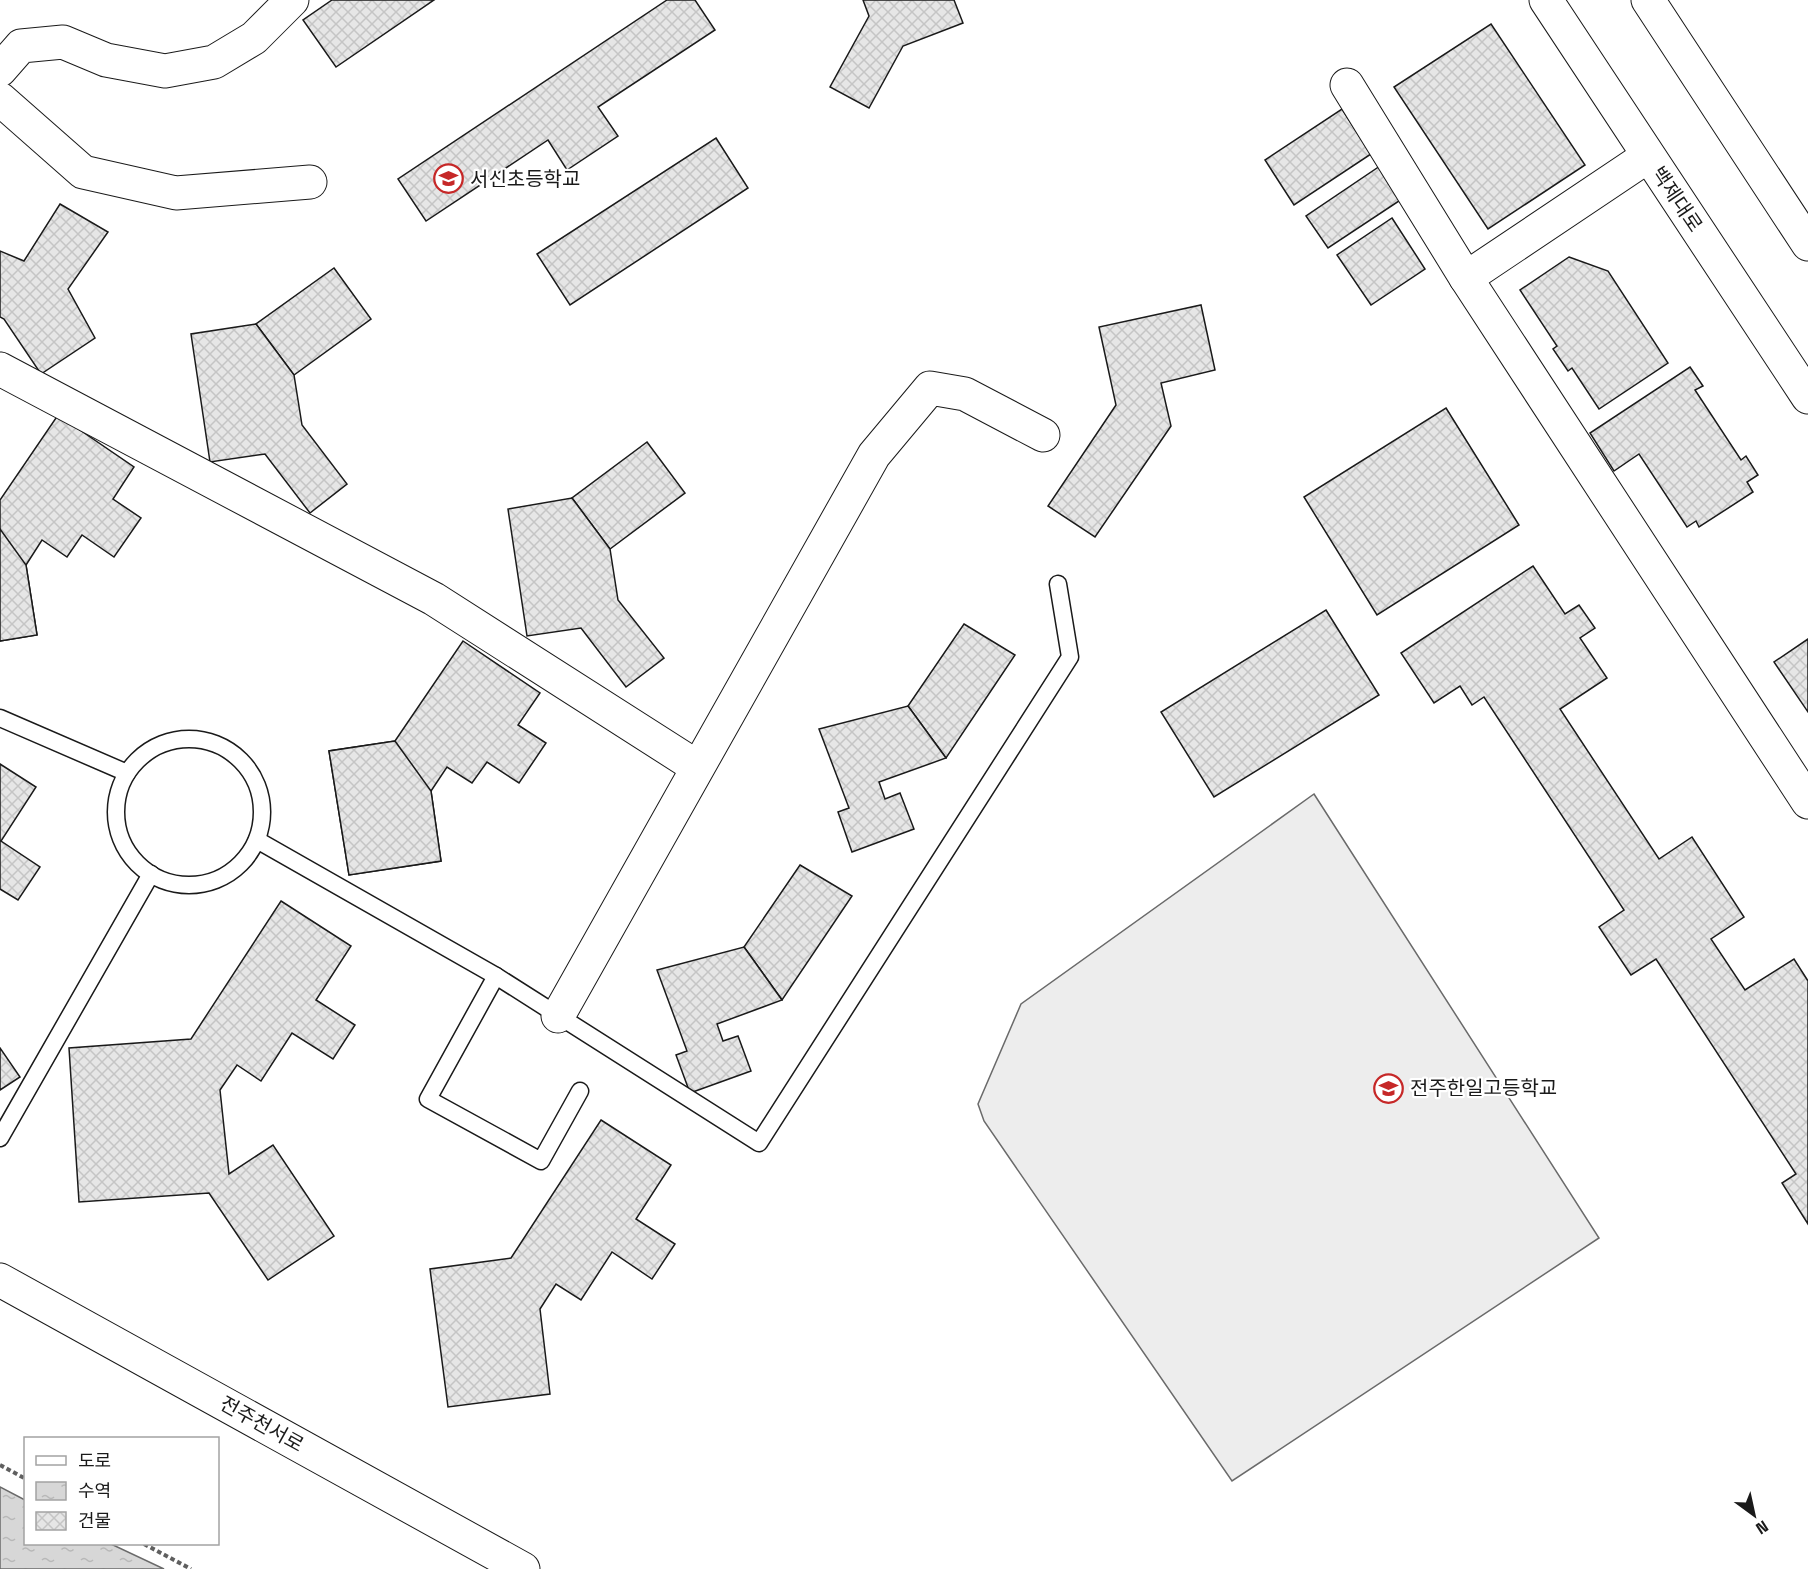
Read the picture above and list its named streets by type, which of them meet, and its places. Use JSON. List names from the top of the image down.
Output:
{
  "streets": {
    "street": ["백제대로", "전주천서로"]
  },
  "places": {
    "school or university": ["서신초등학교", "전주한일고등학교"]
  },
  "legend": ["도로", "수역", "건물"],
  "north": "bottom right"
}
